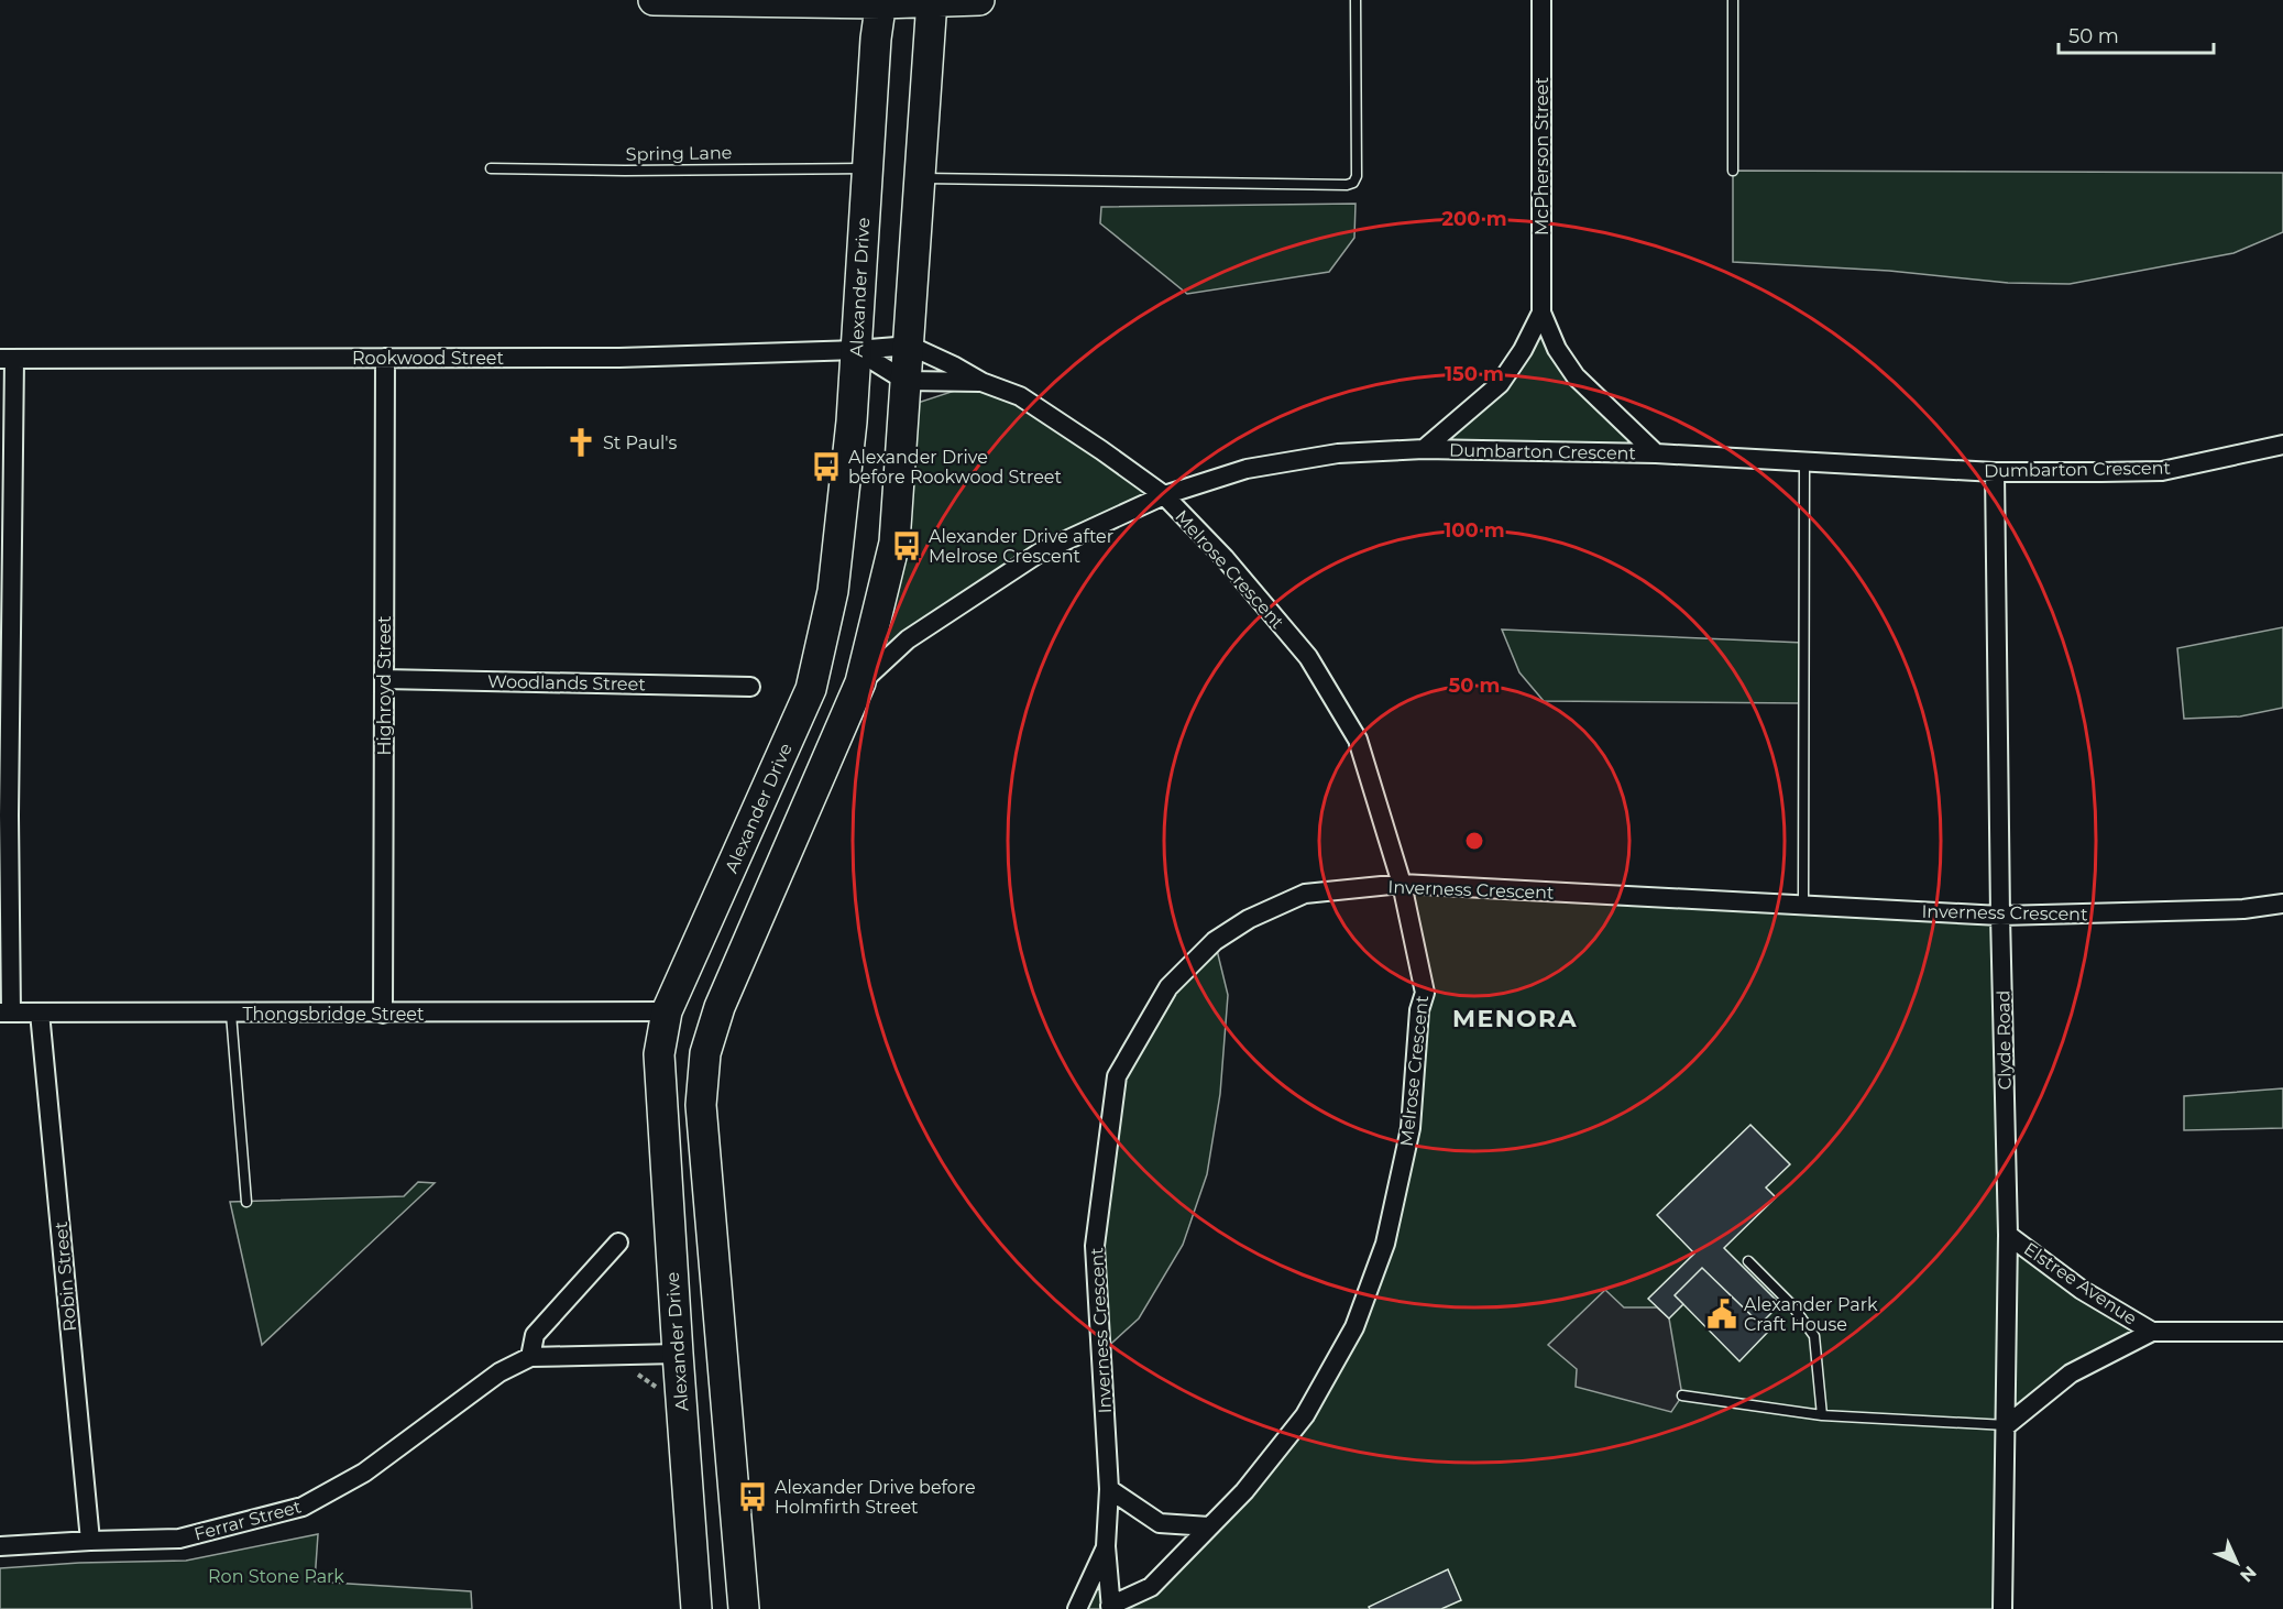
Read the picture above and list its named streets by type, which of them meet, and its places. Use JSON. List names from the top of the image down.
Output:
{
  "streets": {
    "main road": ["Alexander Drive"],
    "street": [
      "McPherson Street",
      "Rookwood Street",
      "Dumbarton Crescent",
      "Melrose Crescent",
      "Woodlands Street",
      "Highroyd Street",
      "Inverness Crescent",
      "Thongsbridge Street",
      "Clyde Road",
      "Robin Street",
      "Elstree Avenue",
      "Ferrar Street"
    ],
    "lane": ["Spring Lane"]
  },
  "crossings": [
    ["Spring Lane", "Alexander Drive"],
    ["McPherson Street", "Dumbarton Crescent"],
    ["Alexander Drive", "Rookwood Street"],
    ["Alexander Drive", "Melrose Crescent"],
    ["Alexander Drive", "Thongsbridge Street"],
    ["Alexander Drive", "Ferrar Street"],
    ["Rookwood Street", "Melrose Crescent"],
    ["Rookwood Street", "Highroyd Street"],
    ["Dumbarton Crescent", "Melrose Crescent"],
    ["Dumbarton Crescent", "Clyde Road"],
    ["Melrose Crescent", "Inverness Crescent"],
    ["Woodlands Street", "Highroyd Street"],
    ["Highroyd Street", "Thongsbridge Street"],
    ["Inverness Crescent", "Clyde Road"],
    ["Thongsbridge Street", "Robin Street"],
    ["Clyde Road", "Elstree Avenue"],
    ["Robin Street", "Ferrar Street"]
  ],
  "districts": ["MENORA"],
  "parks": ["Ron Stone Park"],
  "places": {
    "church": ["St Paul's"],
    "bus stop": ["Alexander Drive before Rookwood Street", "Alexander Drive after Melrose Crescent", "Alexander Drive before Holmfirth Street"],
    "public building": ["Alexander Park Craft House"]
  },
  "scale_bar": "50 m",
  "north": "bottom right",
  "rings": [
    "200 m",
    "150 m",
    "100 m",
    "50 m"
  ]
}
